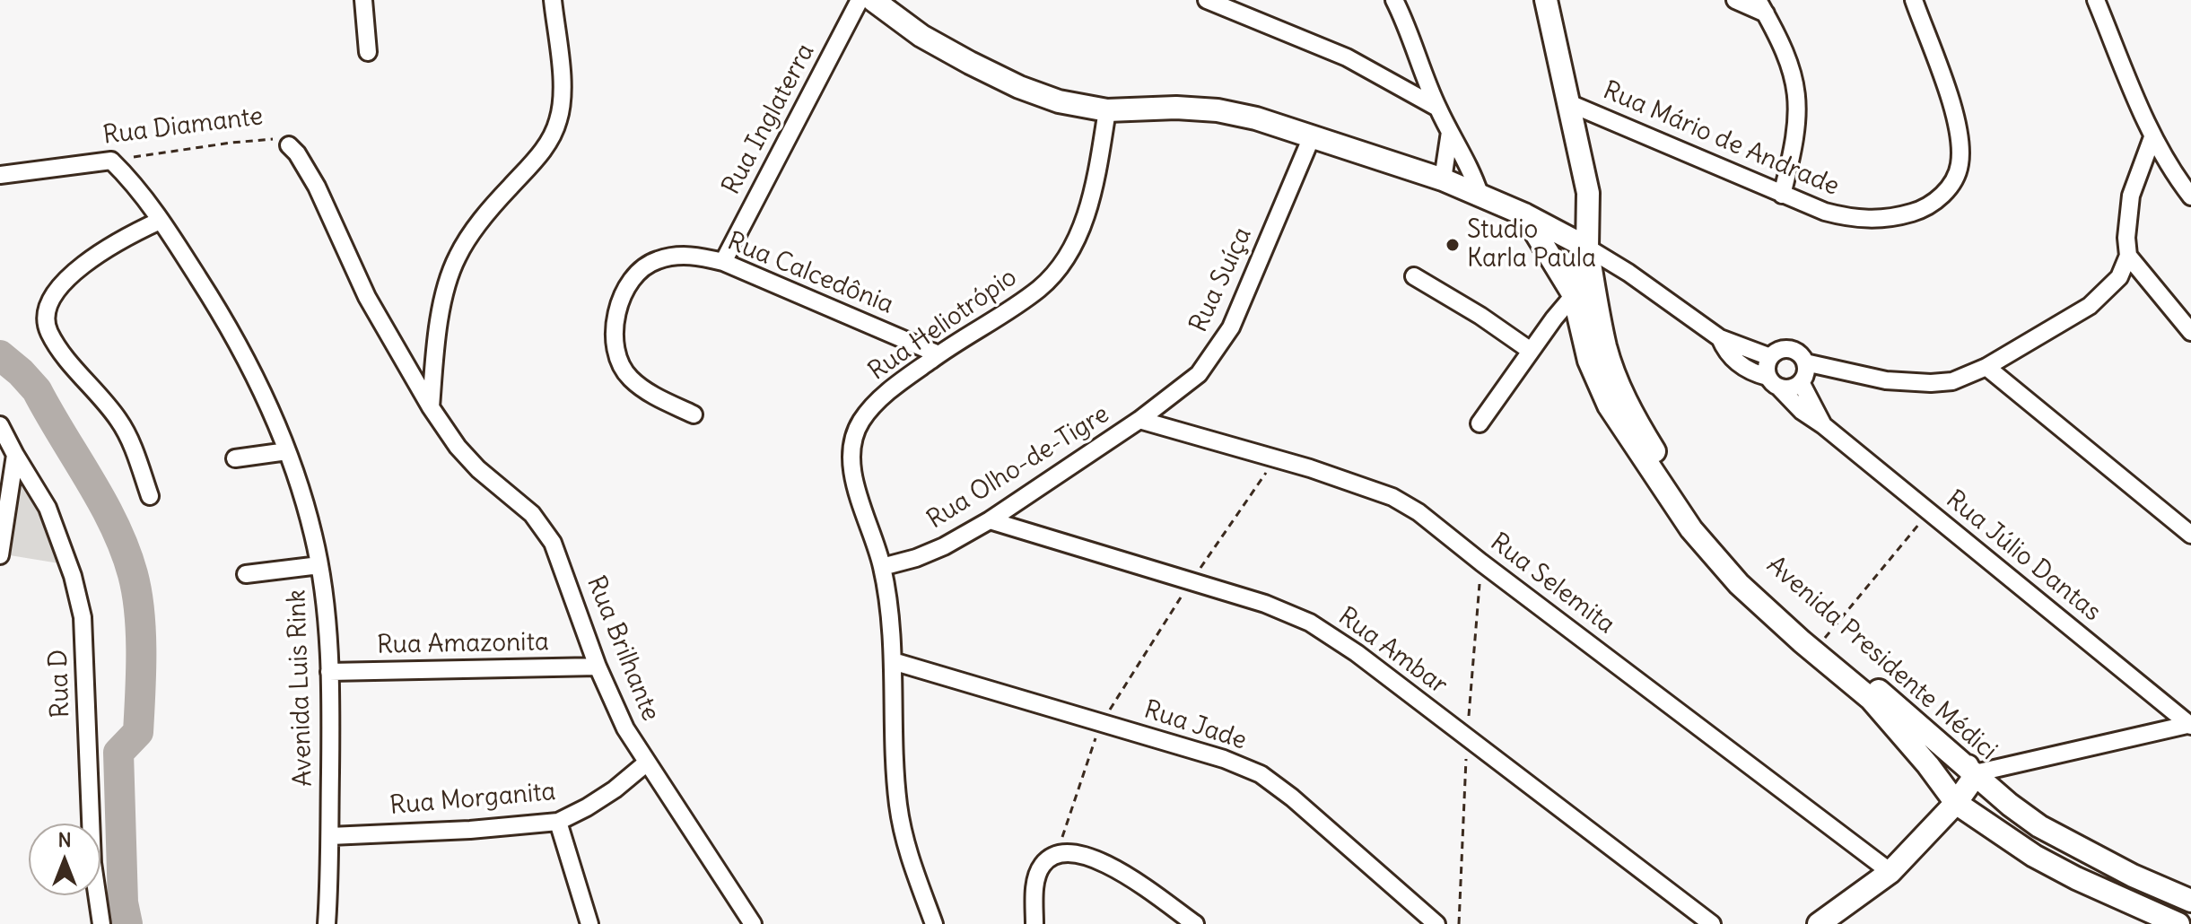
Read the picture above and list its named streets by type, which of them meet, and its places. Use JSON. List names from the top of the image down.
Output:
{
  "streets": {
    "main road": ["Avenida Presidente Médici"],
    "street": [
      "Rua Inglaterra",
      "Rua Diamante",
      "Rua Mário de Andrade",
      "Rua Calcedônia",
      "Rua Suíça",
      "Rua Heliotrópio",
      "Rua Olho-de-Tigre",
      "Rua Júlio Dantas",
      "Rua Selemita",
      "Rua Amazonita",
      "Rua Brilhante",
      "Rua Ambar",
      "Rua D",
      "Avenida Luis Rink",
      "Rua Jade",
      "Rua Morganita"
    ]
  },
  "crossings": [
    ["Rua Inglaterra", "Rua Calcedônia"],
    ["Rua Diamante", "Rua Brilhante"],
    ["Rua Diamante", "Avenida Luis Rink"],
    ["Rua Calcedônia", "Rua Heliotrópio"],
    ["Rua Suíça", "Rua Olho-de-Tigre"],
    ["Rua Suíça", "Rua Selemita"],
    ["Rua Heliotrópio", "Rua Olho-de-Tigre"],
    ["Rua Heliotrópio", "Rua Jade"],
    ["Rua Olho-de-Tigre", "Rua Selemita"],
    ["Rua Olho-de-Tigre", "Rua Ambar"],
    ["Rua Júlio Dantas", "Avenida Presidente Médici"],
    ["Rua Amazonita", "Rua Brilhante"],
    ["Rua Amazonita", "Avenida Luis Rink"],
    ["Rua Brilhante", "Rua Morganita"],
    ["Avenida Luis Rink", "Rua Morganita"]
  ],
  "places": ["Studio Karla Paula"],
  "north": "top"
}
